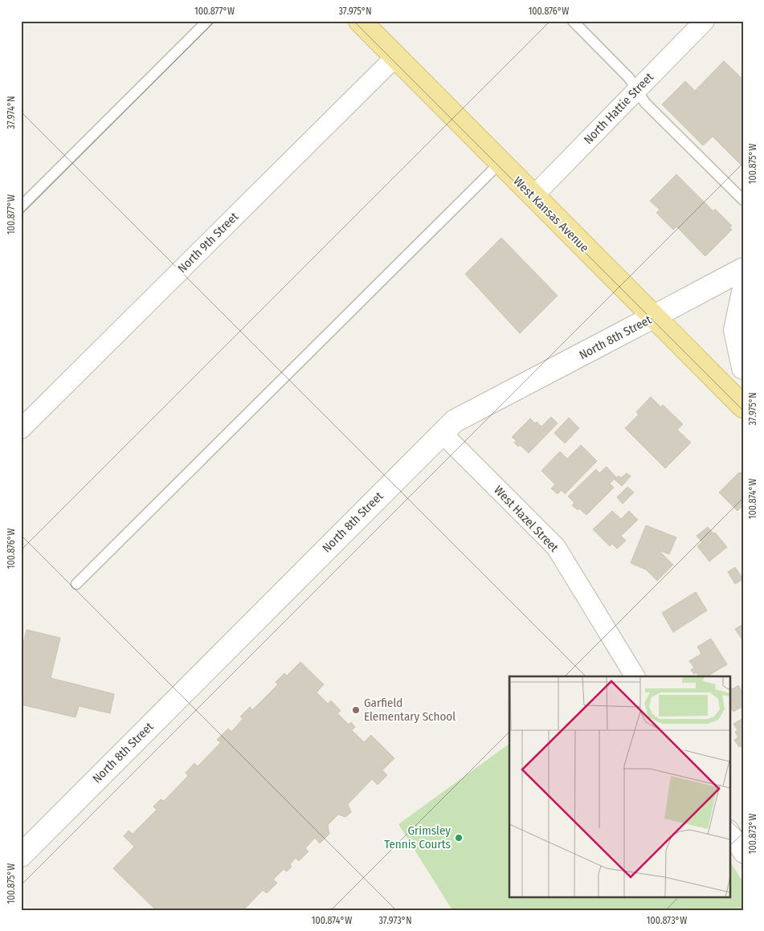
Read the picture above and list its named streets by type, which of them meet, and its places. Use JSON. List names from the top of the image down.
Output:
{
  "streets": {
    "main road": ["West Kansas Avenue"],
    "street": [
      "North Hattie Street",
      "North 9th Street",
      "North 8th Street",
      "West Hazel Street"
    ]
  },
  "crossings": [
    ["North Hattie Street", "West Kansas Avenue"],
    ["West Kansas Avenue", "North 9th Street"],
    ["West Kansas Avenue", "North 8th Street"],
    ["North 8th Street", "West Hazel Street"]
  ],
  "places": ["Garfield Elementary School", "Grimsley Tennis Courts"],
  "coordinates": [
    "100.877°W",
    "37.975°N",
    "100.876°W",
    "37.974°N",
    "100.875°W",
    "100.874°W",
    "100.873°W",
    "37.973°N"
  ]
}
